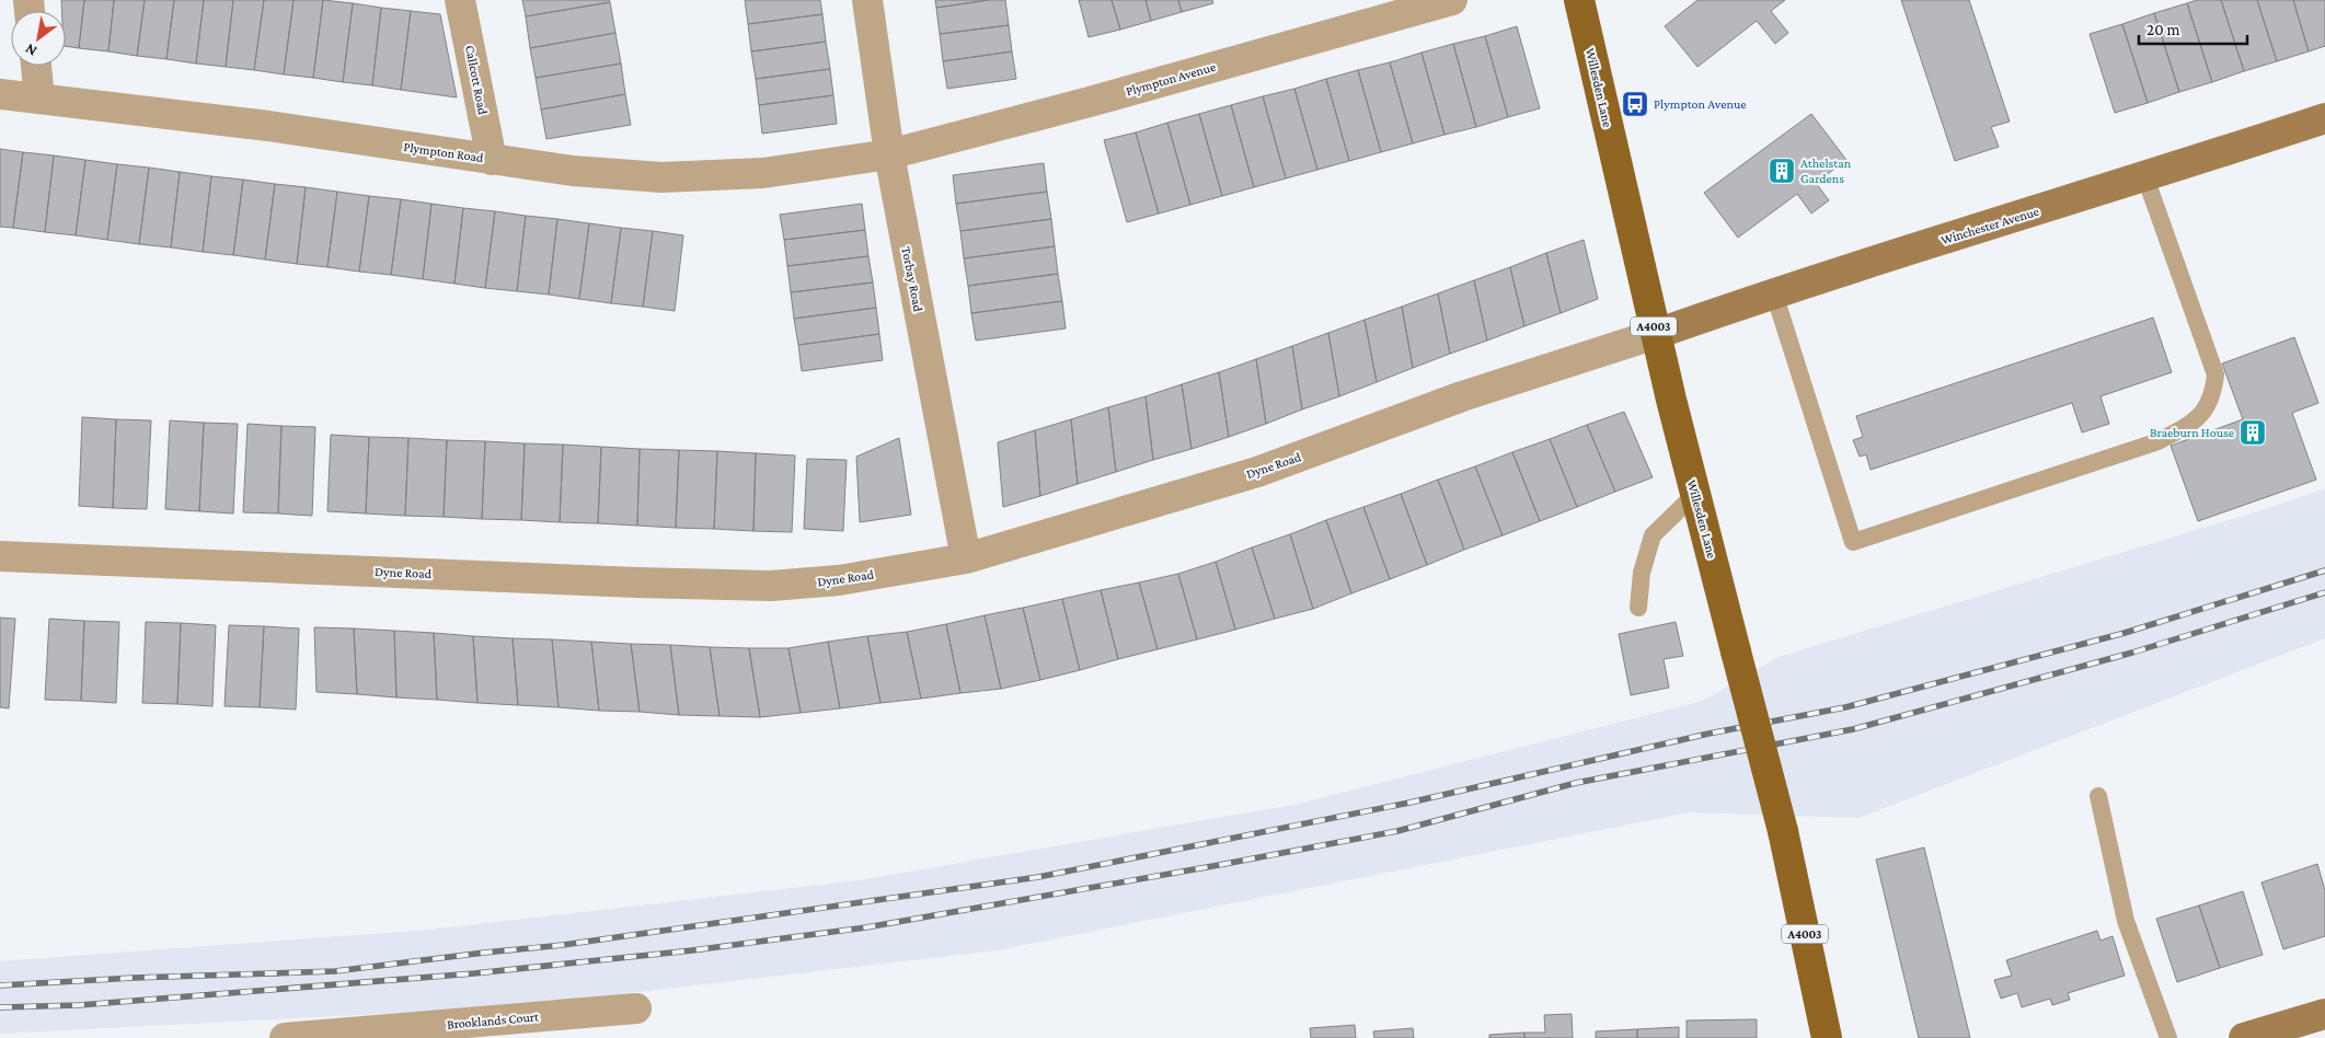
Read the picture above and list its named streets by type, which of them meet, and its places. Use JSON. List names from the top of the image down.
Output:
{
  "streets": {
    "main road": ["Willesden Lane", "A4003"],
    "street": [
      "Plympton Avenue",
      "Callcott Road",
      "Plympton Road",
      "Winchester Avenue",
      "Torbay Road",
      "Dyne Road",
      "Brooklands Court"
    ]
  },
  "crossings": [
    ["Plympton Avenue", "Plympton Road"],
    ["Plympton Avenue", "Torbay Road"],
    ["Callcott Road", "Plympton Road"],
    ["Willesden Lane", "Winchester Avenue"],
    ["Willesden Lane", "Dyne Road"],
    ["Plympton Road", "Torbay Road"],
    ["Winchester Avenue", "Dyne Road"],
    ["Torbay Road", "Dyne Road"]
  ],
  "places": {
    "bus stop": ["Plympton Avenue"],
    "building": ["Athelstan Gardens", "Braeburn House"]
  },
  "scale_bar": "20 m",
  "north": "bottom left"
}
